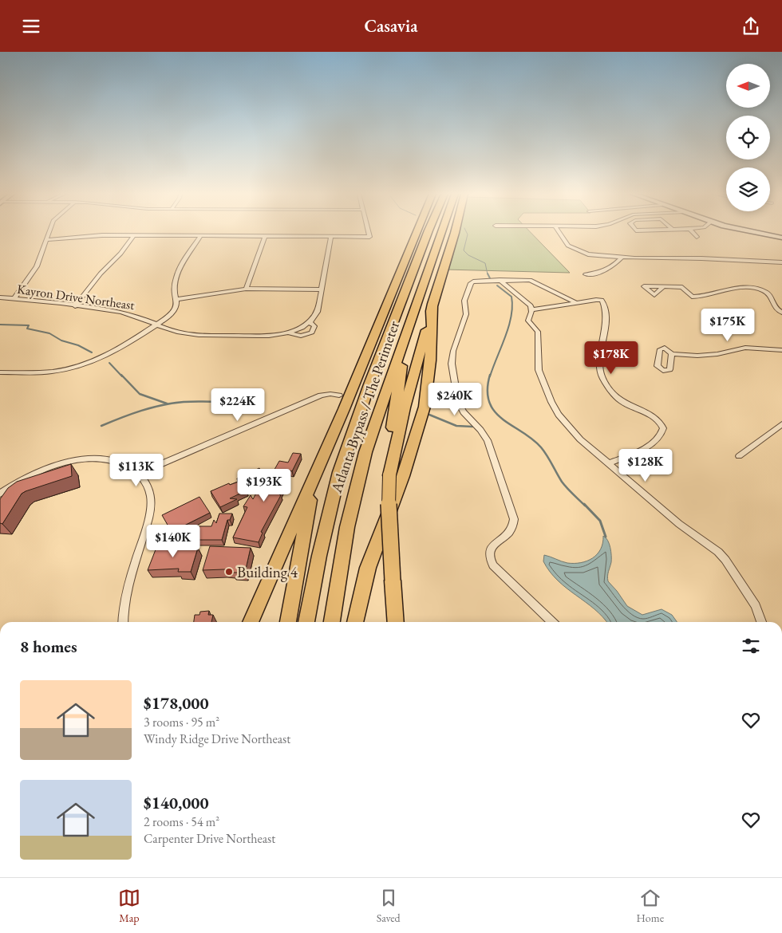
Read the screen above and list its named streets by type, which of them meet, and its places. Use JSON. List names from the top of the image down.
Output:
{
  "streets": {
    "highway": ["Atlanta Bypass / The Perimeter"],
    "street": ["Kayron Drive Northeast"]
  },
  "places": ["Building 4"],
  "north": "left",
  "page": {
    "header": "Casavia",
    "price": [
      "$175K",
      "$178K",
      "$240K",
      "$224K",
      "$128K",
      "$113K",
      "$193K",
      "$140K"
    ],
    "heading": "8 homes",
    "list": [
      {
        "name": "$178,000",
        "note": "3 rooms · 95 m² · Windy Ridge Drive Northeast"
      },
      {
        "name": "$140,000",
        "note": "2 rooms · 54 m² · Carpenter Drive Northeast"
      }
    ],
    "tabs": ["Map", "Saved", "Home"]
  }
}
